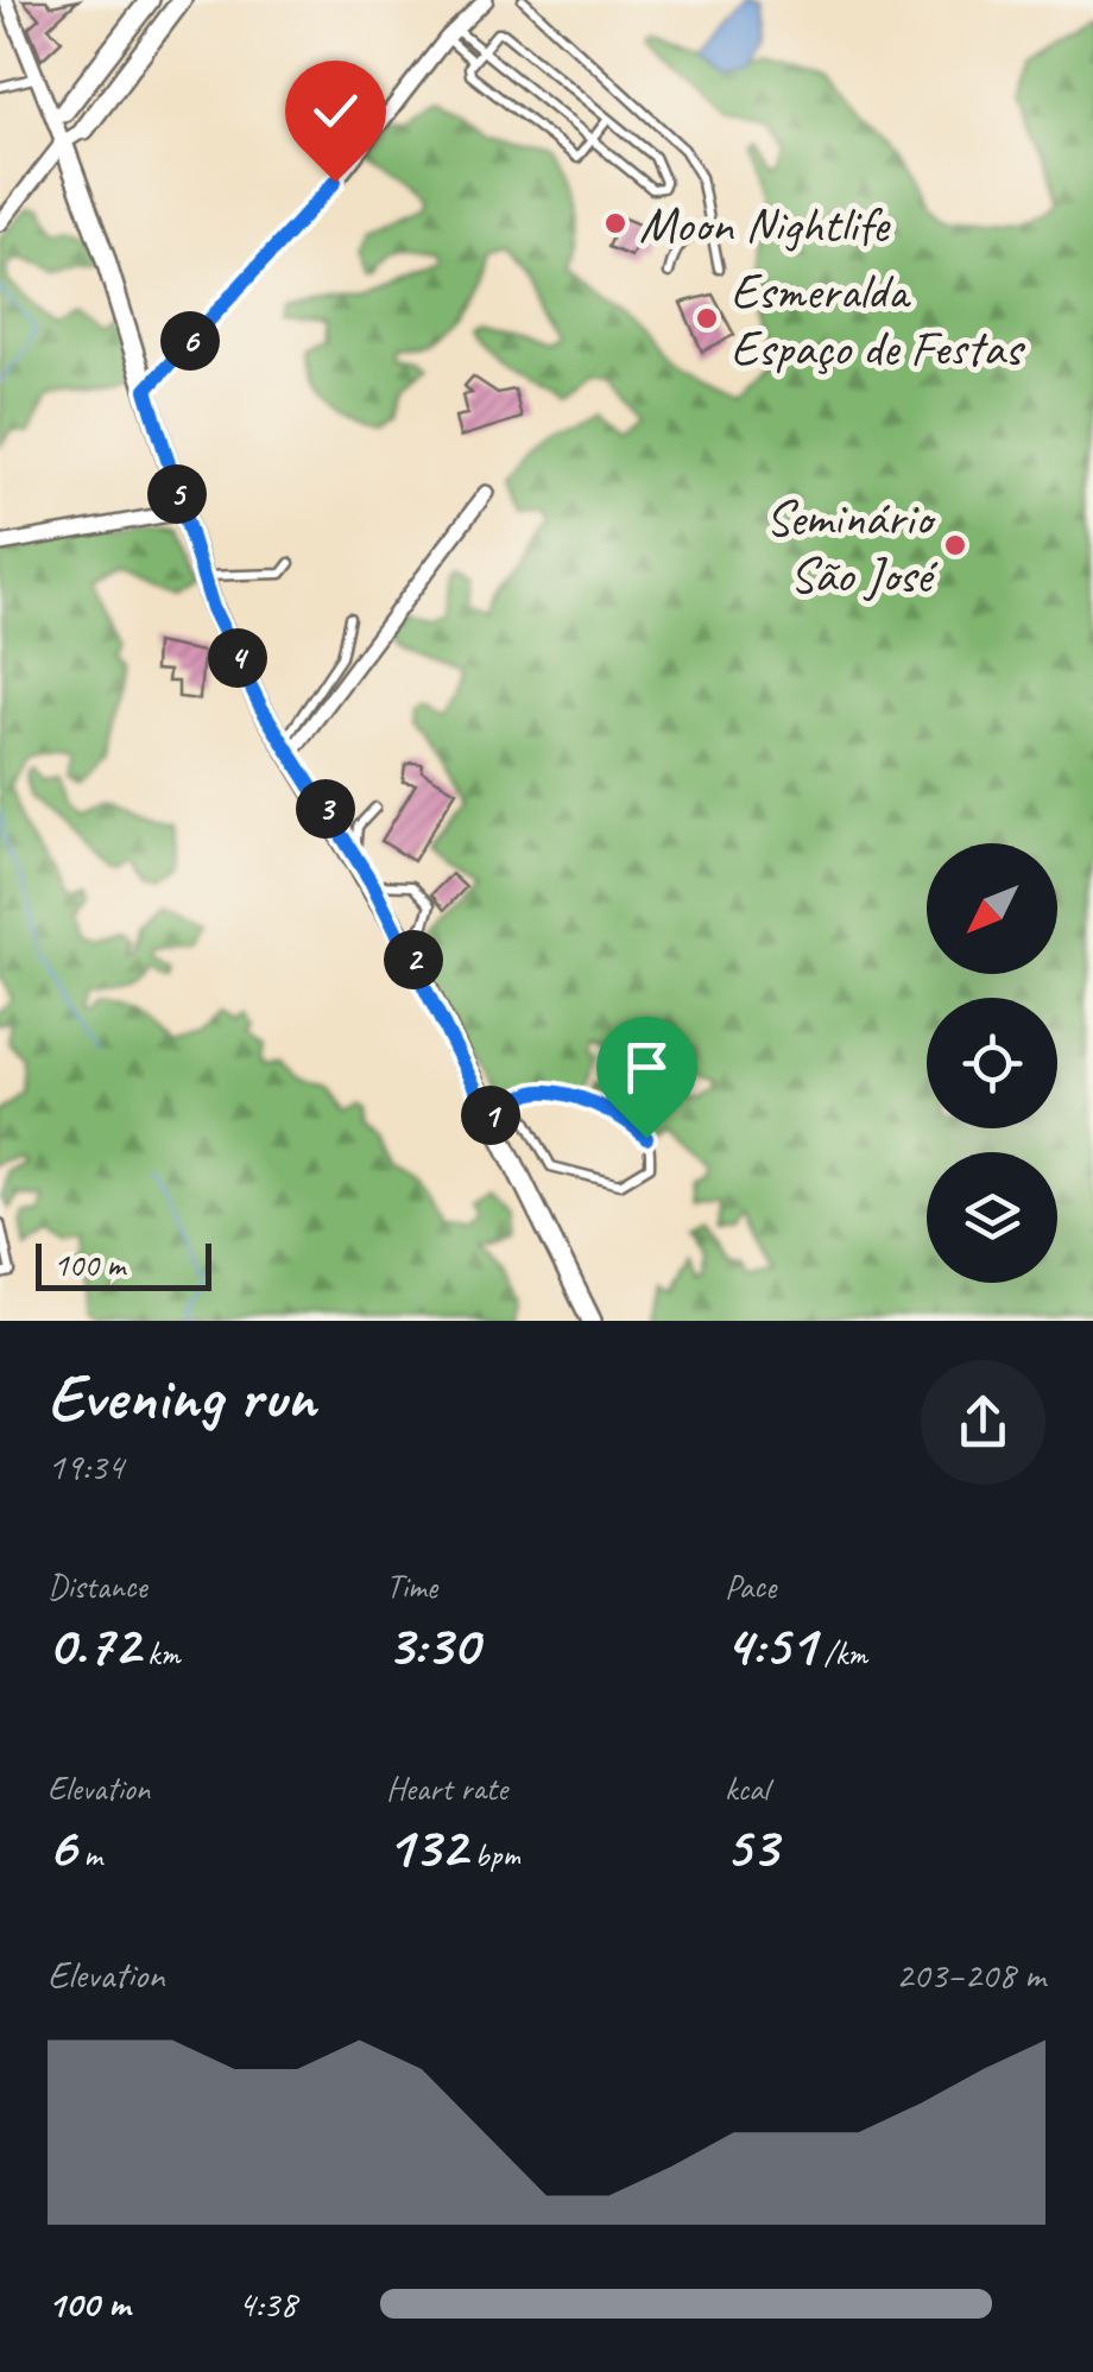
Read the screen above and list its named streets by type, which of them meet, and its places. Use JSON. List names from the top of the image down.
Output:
{
  "places": ["Moon Nightlife", "Esmeralda Espaço de Festas", "Seminário São José"],
  "scale_bar": "100 m",
  "north": "bottom left",
  "page": {
    "pins": [
      "6",
      "5",
      "4",
      "3",
      "2",
      "1"
    ],
    "scale": "100 m",
    "heading": ["Evening run", "19:34"],
    "stats": [
      ["Distance", "0.72 km"],
      ["Time", "3:30"],
      ["Pace", "4:51 /km"],
      ["Elevation", "6 m"],
      ["Heart rate", "132 bpm"],
      ["kcal", "53"]
    ],
    "chart": ["Elevation", "203–208 m"],
    "list": [
      {
        "name": "100 m",
        "note": "4:38"
      }
    ]
  }
}
